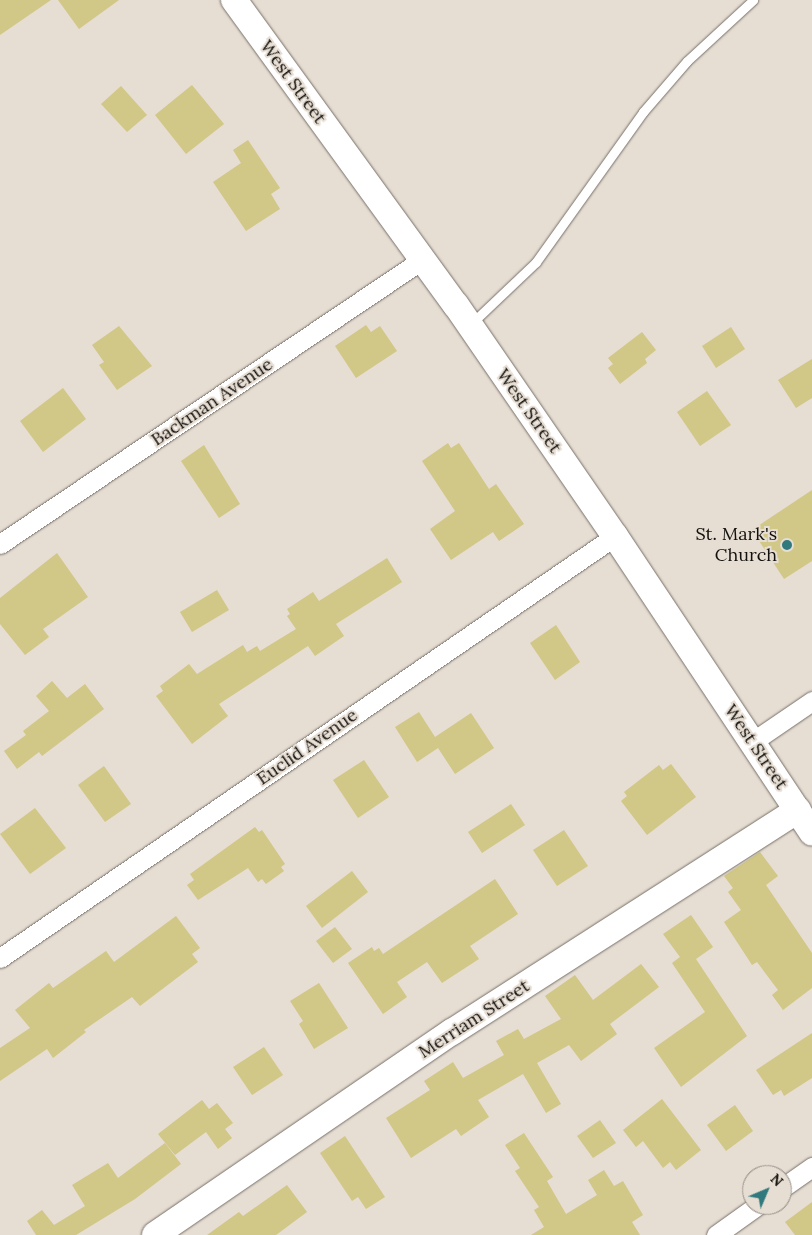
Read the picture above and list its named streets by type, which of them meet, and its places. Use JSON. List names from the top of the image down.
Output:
{
  "streets": {
    "street": [
      "West Street",
      "Backman Avenue",
      "Euclid Avenue",
      "Merriam Street"
    ]
  },
  "crossings": [
    ["West Street", "Backman Avenue"],
    ["West Street", "Euclid Avenue"],
    ["West Street", "Merriam Street"]
  ],
  "places": ["St. Mark's Church"],
  "north": "top right"
}
